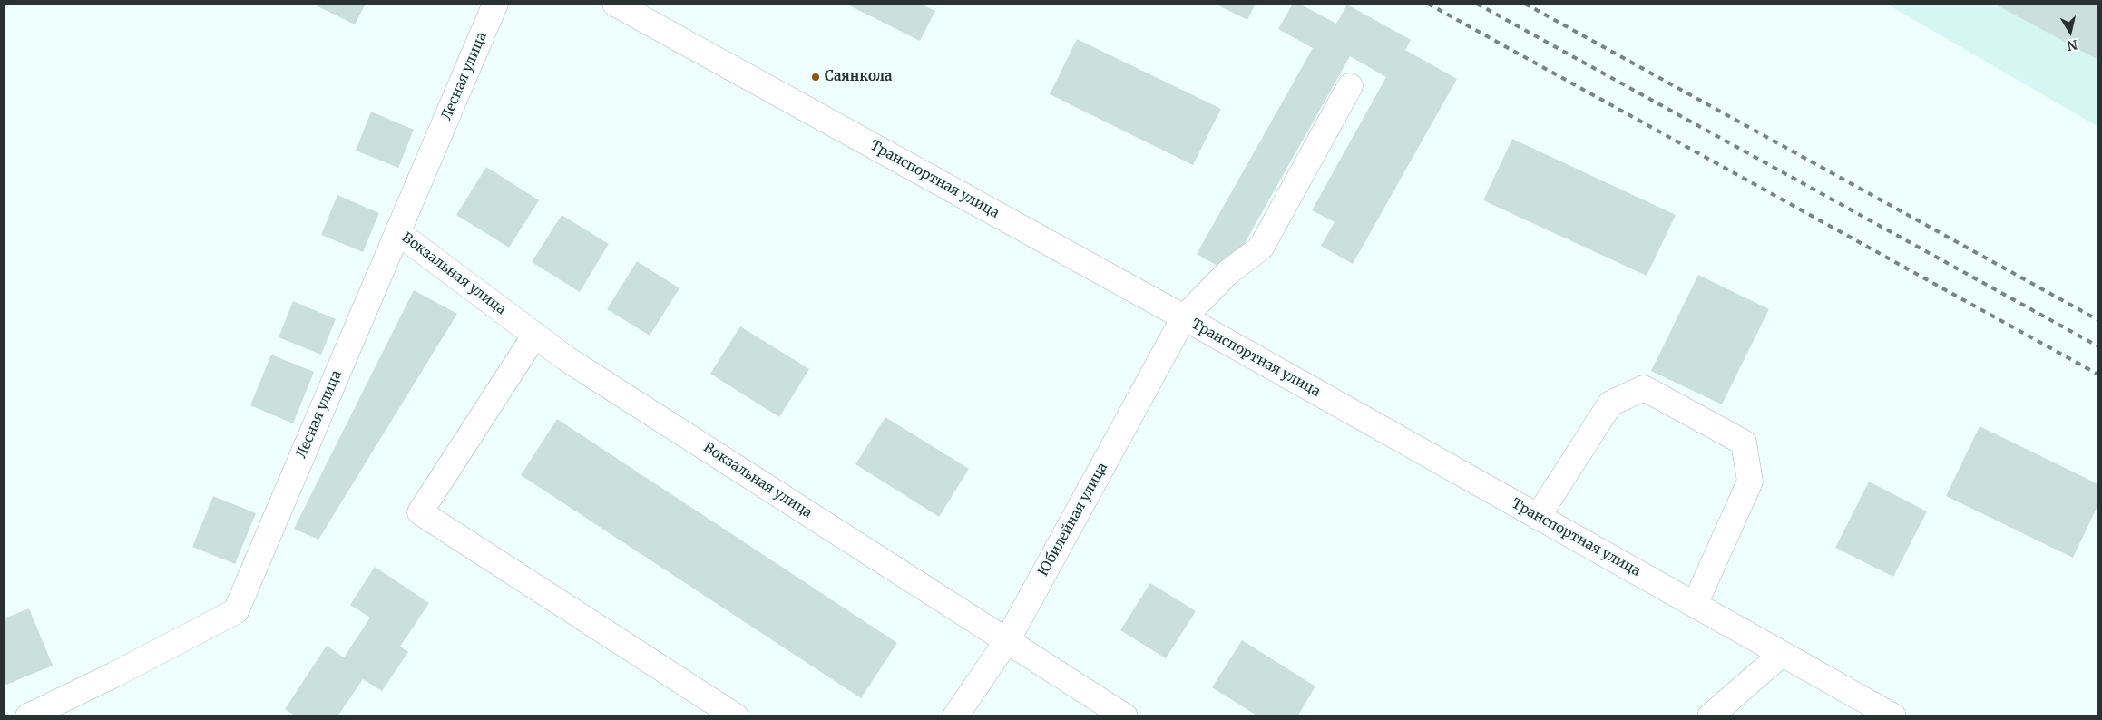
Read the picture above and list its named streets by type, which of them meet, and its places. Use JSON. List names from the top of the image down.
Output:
{
  "streets": {
    "street": [
      "Лесная улица",
      "Транспортная улица",
      "Вокзальная улица",
      "Юбилейная улица"
    ]
  },
  "crossings": [
    ["Лесная улица", "Вокзальная улица"],
    ["Транспортная улица", "Юбилейная улица"],
    ["Вокзальная улица", "Юбилейная улица"]
  ],
  "places": ["Саянкола"],
  "north": "bottom"
}
